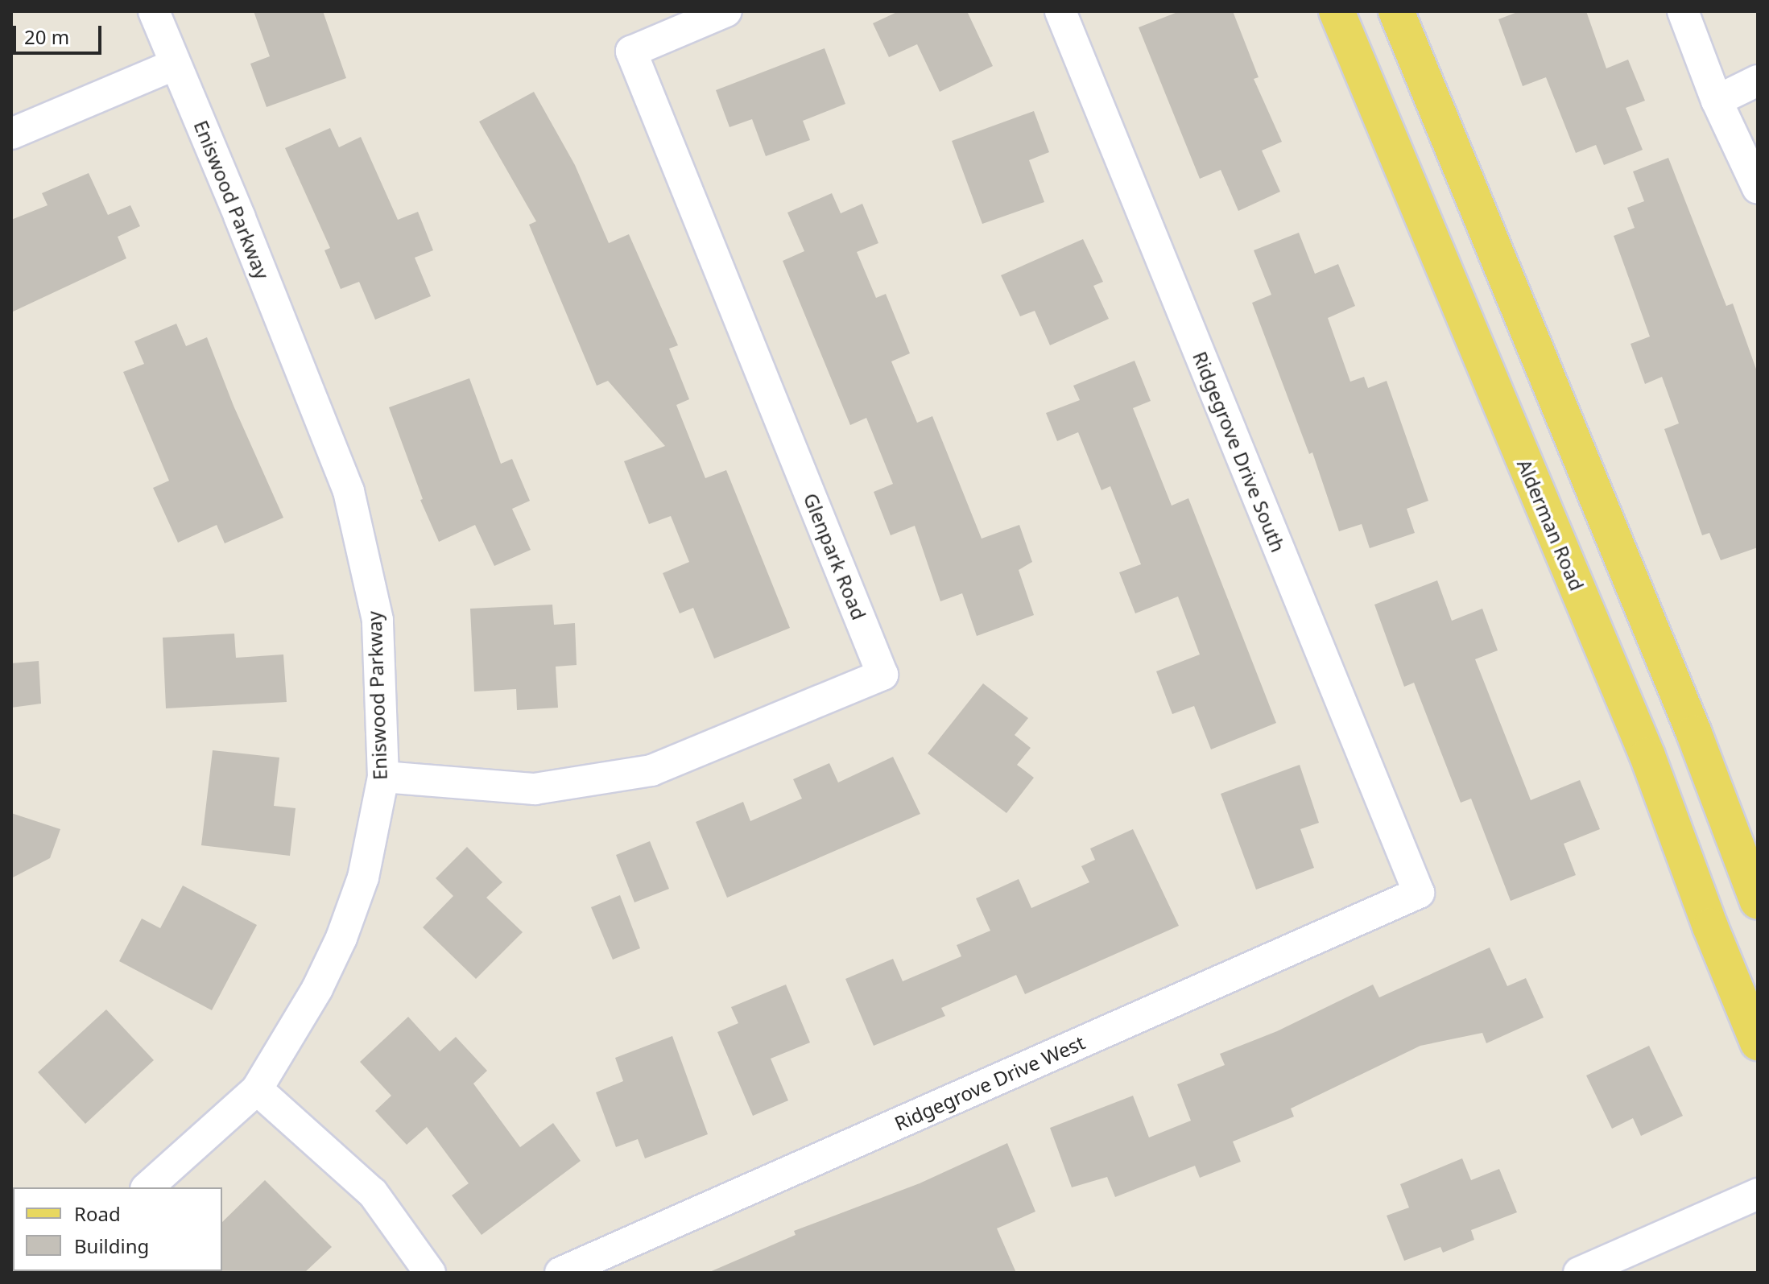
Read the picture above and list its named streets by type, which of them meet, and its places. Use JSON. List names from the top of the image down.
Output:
{
  "streets": {
    "main road": ["Alderman Road"],
    "street": [
      "Eniswood Parkway",
      "Ridgegrove Drive South",
      "Glenpark Road",
      "Ridgegrove Drive West"
    ]
  },
  "crossings": [
    ["Eniswood Parkway", "Glenpark Road"],
    ["Ridgegrove Drive South", "Ridgegrove Drive West"]
  ],
  "legend": ["Road", "Building"],
  "scale_bar": "20 m"
}
